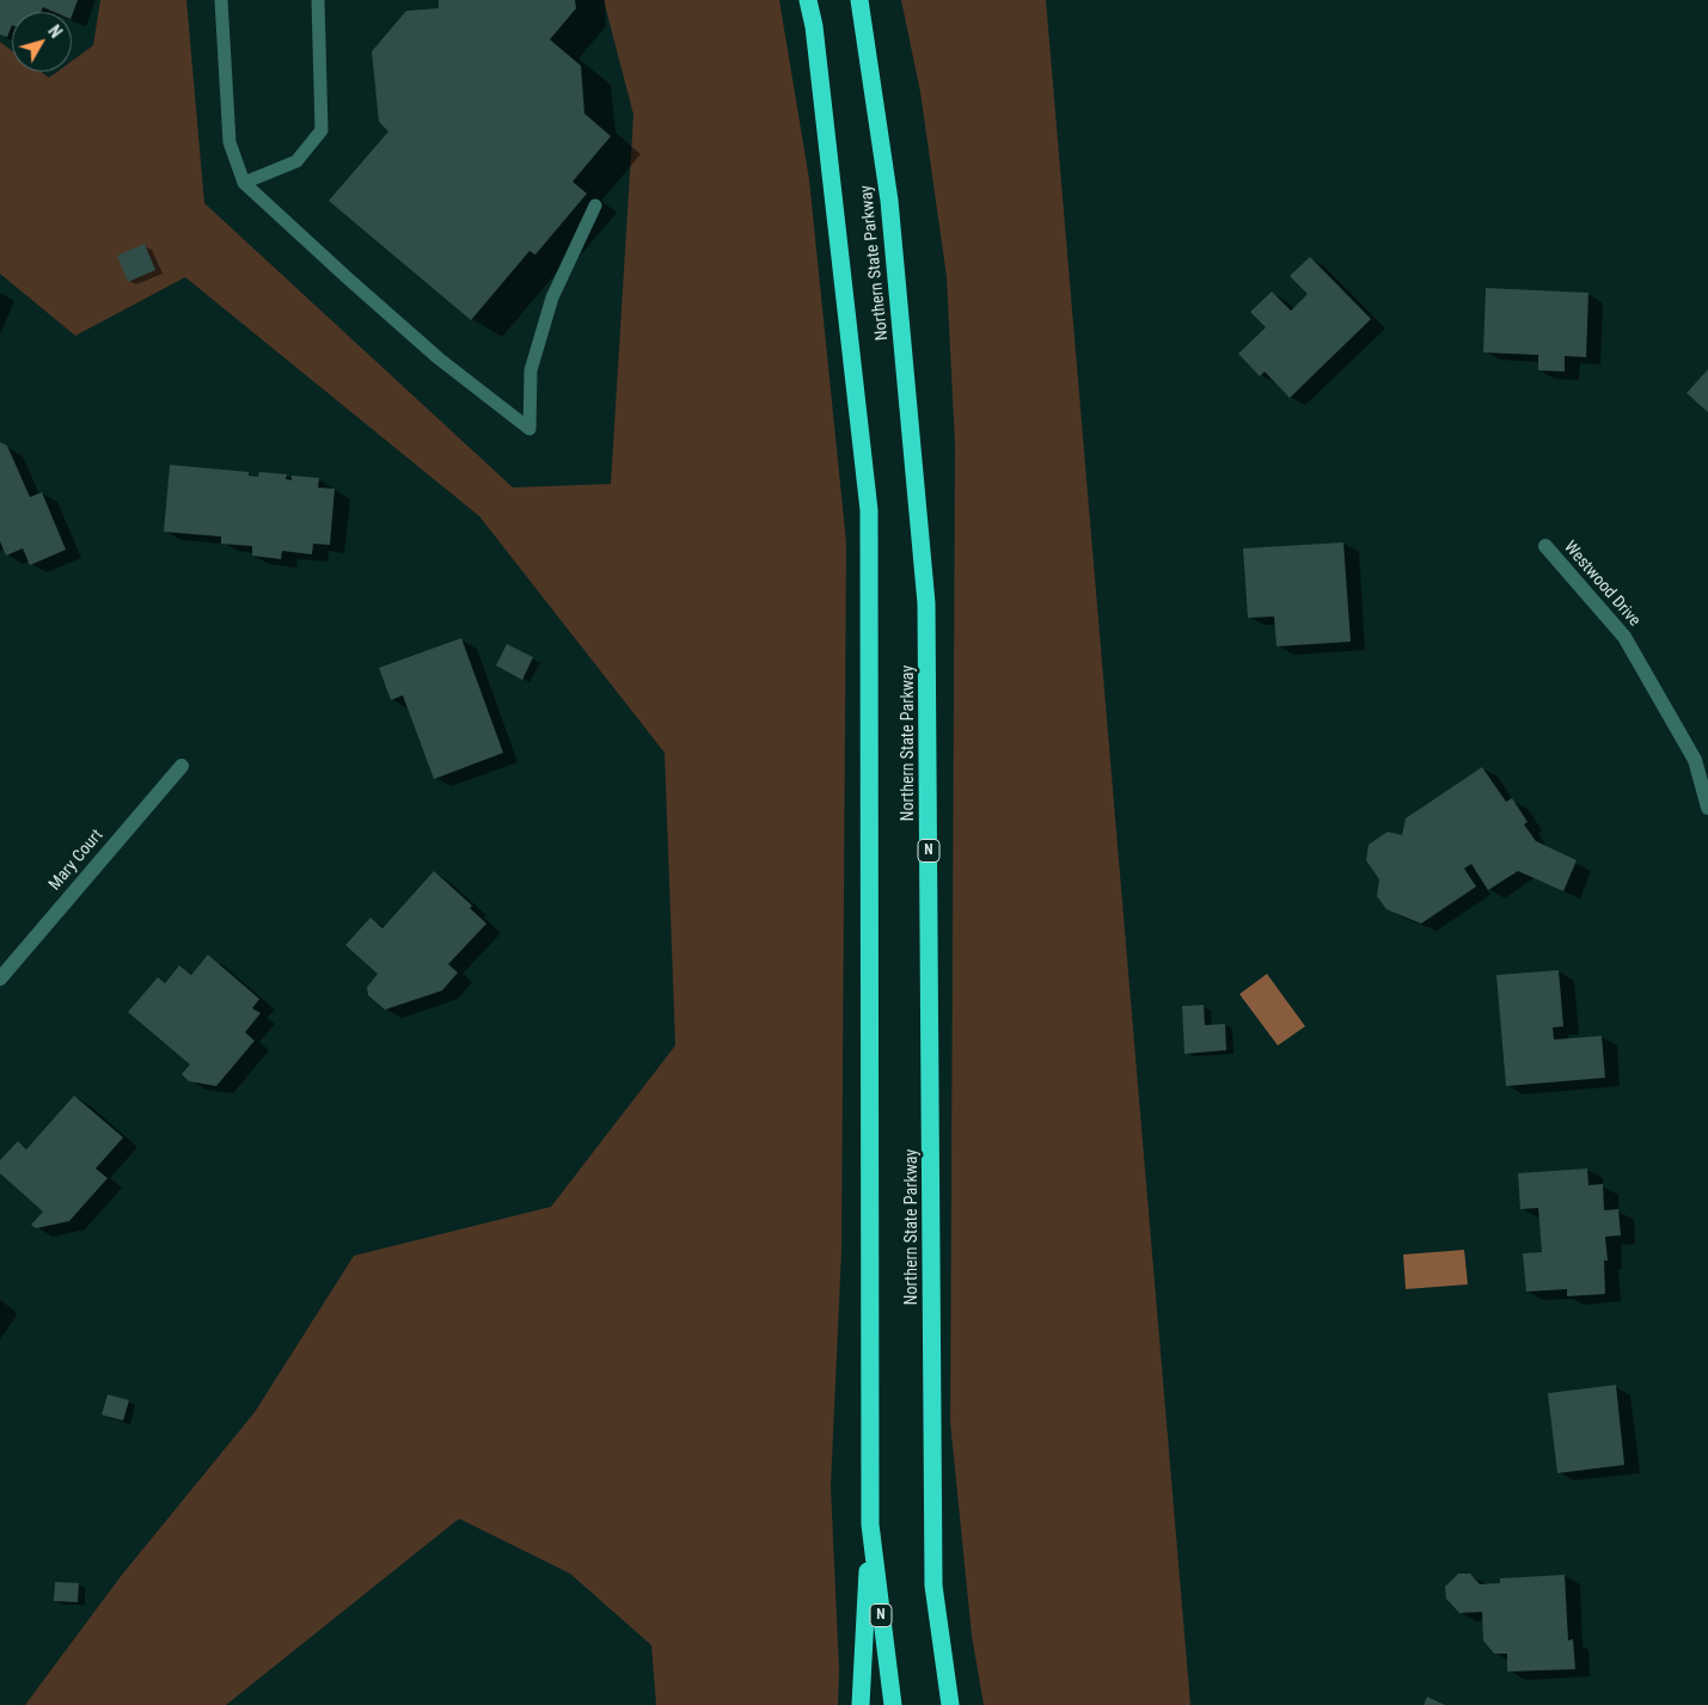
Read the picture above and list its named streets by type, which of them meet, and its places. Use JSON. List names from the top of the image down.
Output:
{
  "streets": {
    "highway": ["Northern State Parkway", "N"],
    "street": ["Westwood Drive", "Mary Court"]
  },
  "north": "top right"
}
